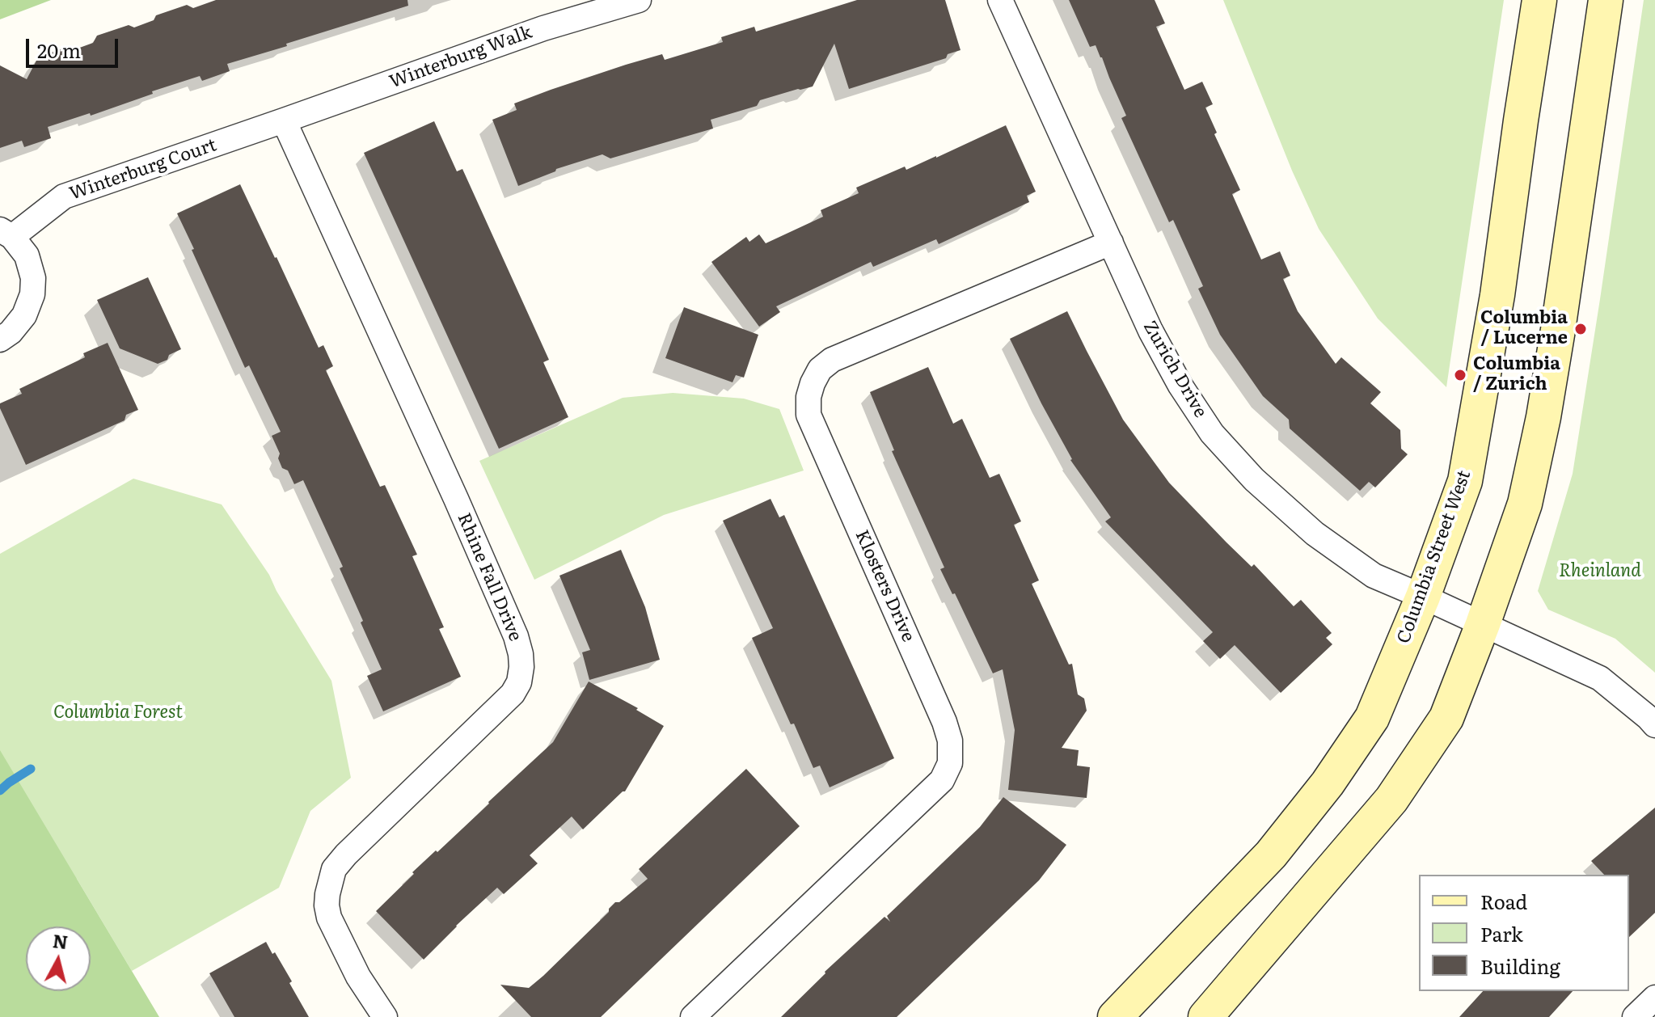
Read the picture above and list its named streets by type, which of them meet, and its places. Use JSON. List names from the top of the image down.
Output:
{
  "streets": {
    "main road": ["Columbia Street West"],
    "street": [
      "Winterburg Walk",
      "Winterburg Court",
      "Zurich Drive",
      "Rhine Fall Drive",
      "Klosters Drive"
    ]
  },
  "crossings": [
    ["Winterburg Walk", "Winterburg Court"],
    ["Winterburg Walk", "Rhine Fall Drive"],
    ["Winterburg Court", "Rhine Fall Drive"],
    ["Zurich Drive", "Columbia Street West"],
    ["Zurich Drive", "Klosters Drive"]
  ],
  "parks": ["Rheinland", "Columbia Forest"],
  "places": ["Columbia / Lucerne", "Columbia / Zurich"],
  "legend": ["Road", "Park", "Building"],
  "scale_bar": "20 m",
  "north": "top"
}
